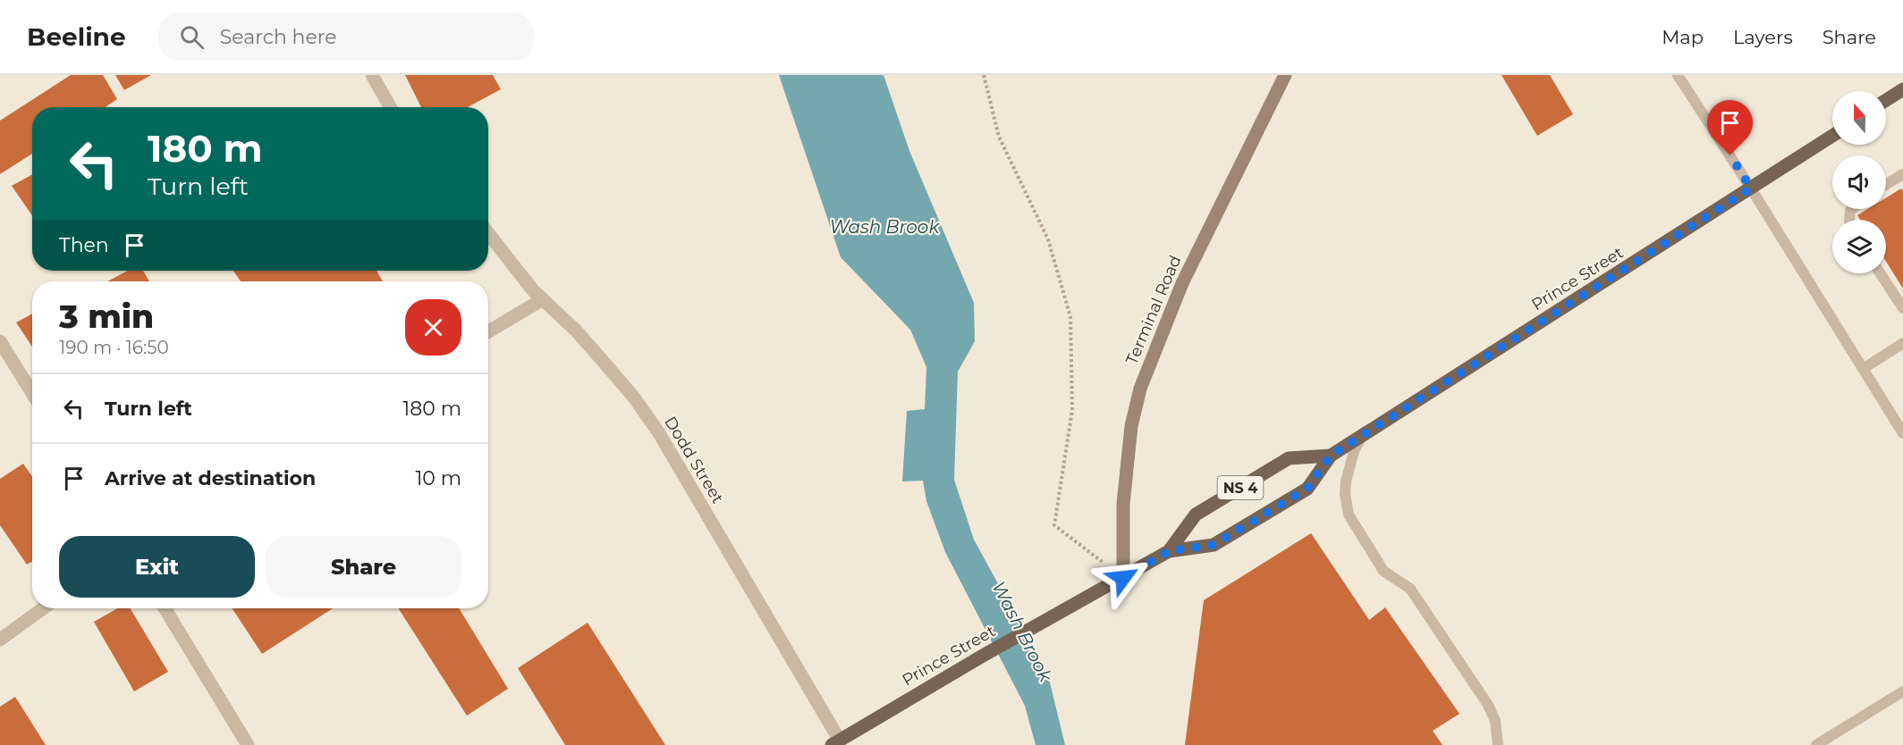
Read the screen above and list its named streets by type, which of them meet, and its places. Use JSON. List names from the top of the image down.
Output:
{
  "streets": {
    "main road": ["Prince Street", "NS 4"],
    "street": ["Terminal Road", "Dodd Street"]
  },
  "crossings": [
    ["Prince Street", "Terminal Road"],
    ["Prince Street", "Dodd Street"]
  ],
  "water": ["Wash Brook"],
  "north": "top",
  "page": {
    "header": "Beeline",
    "search": "Search here",
    "nav": ["Map", "Layers", "Share"],
    "turn": ["180 m", "Turn left"],
    "then": "Then",
    "heading": ["3 min", "190 m · 16:50"],
    "list": [
      {
        "name": "Turn left",
        "value": "180 m"
      },
      {
        "name": "Arrive at destination",
        "value": "10 m"
      }
    ],
    "buttons": ["Exit", "Share"]
  }
}
